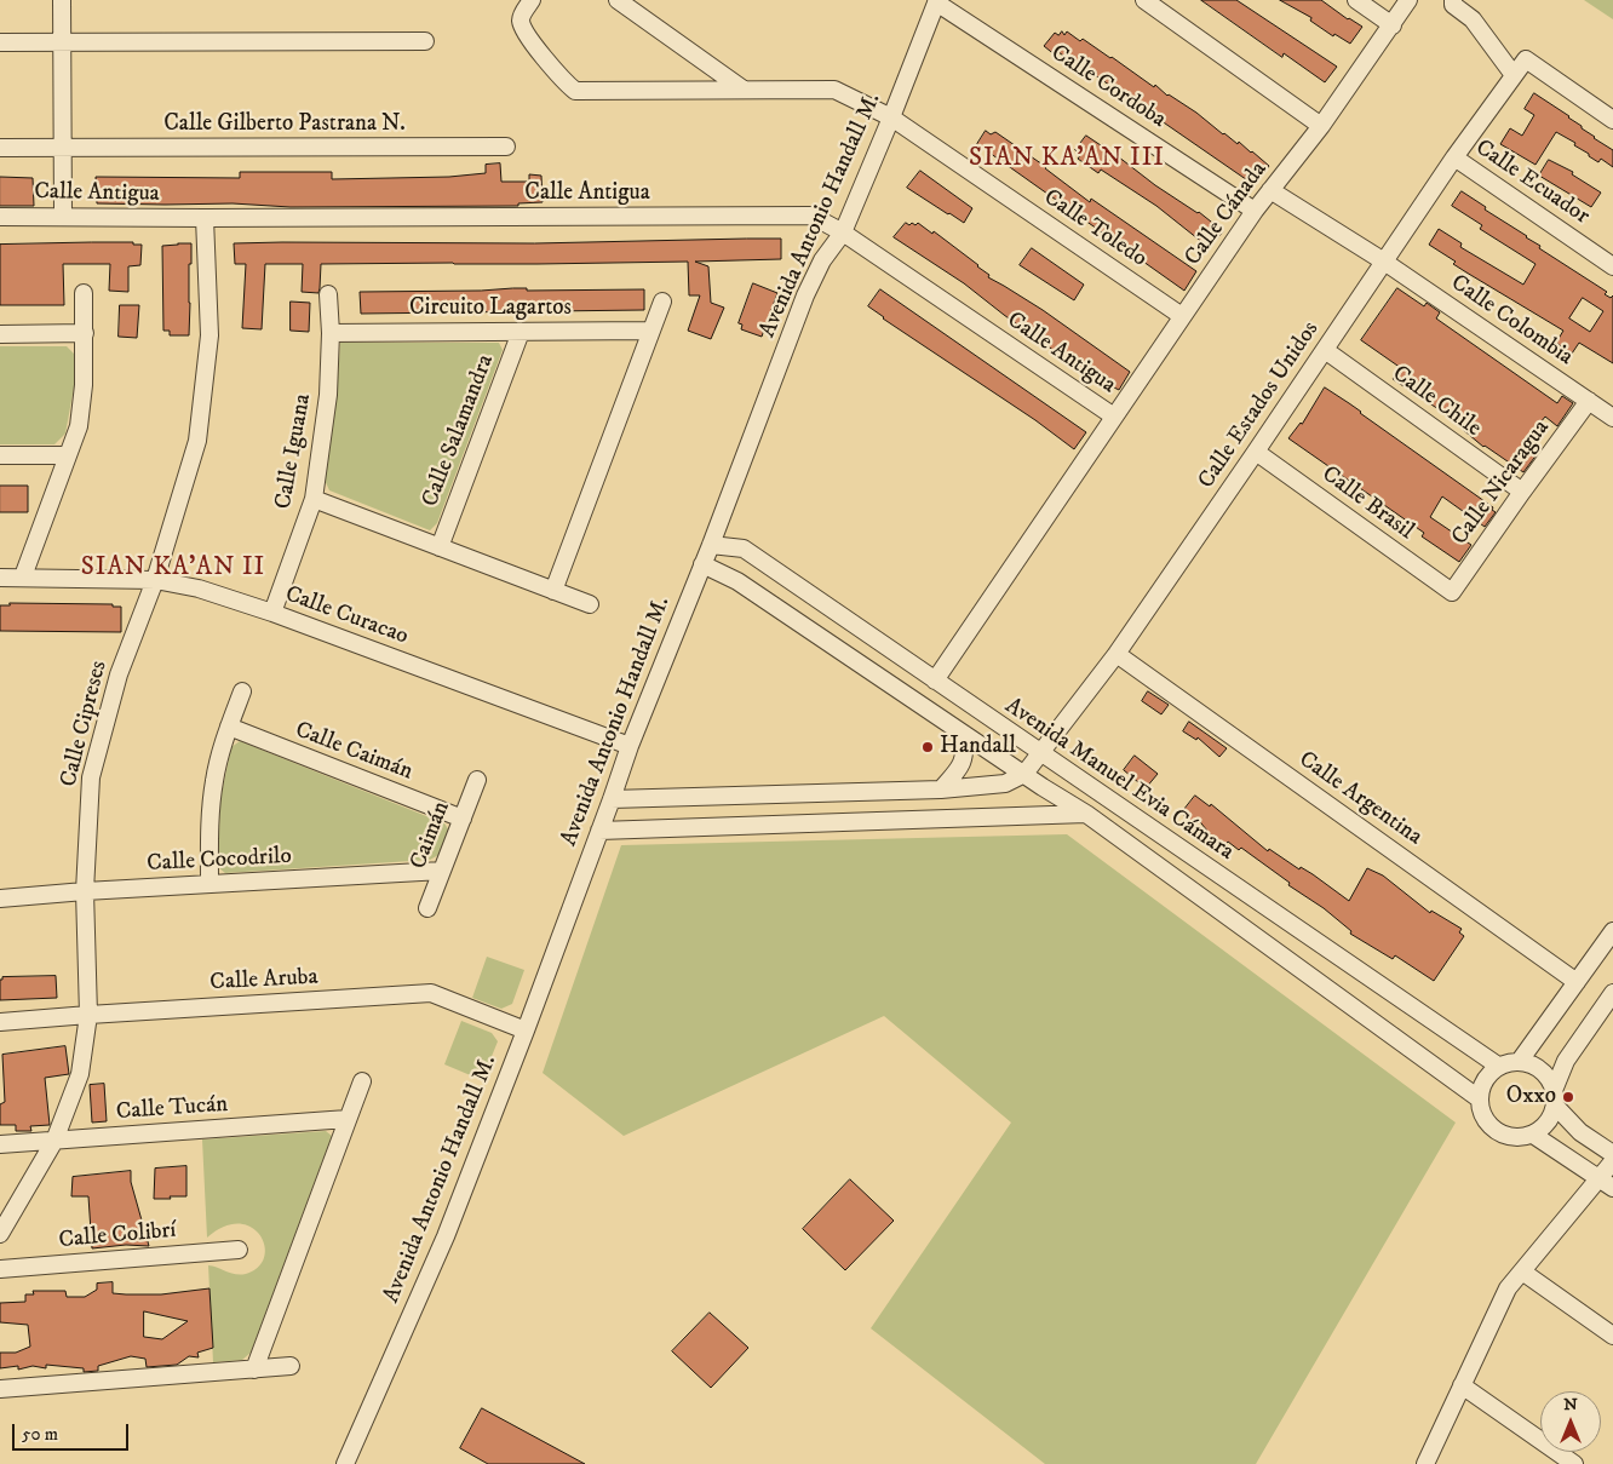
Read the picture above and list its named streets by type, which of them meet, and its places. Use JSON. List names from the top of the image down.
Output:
{
  "streets": {
    "street": [
      "Calle Cordoba",
      "Calle Gilberto Pastrana N.",
      "Calle Ecuador",
      "Calle Antigua",
      "Calle Cánada",
      "Avenida Antonio Handall M.",
      "Calle Toledo",
      "Circuito Lagartos",
      "Calle Colombia",
      "Calle Chile",
      "Calle Estados Unidos",
      "Calle Salamandra",
      "Calle Iguana",
      "Calle Nicaragua",
      "Calle Brasil",
      "Calle Curacao",
      "Calle Cipreses",
      "Calle Caimán",
      "Avenida Manuel Evia Cámara",
      "Calle Argentina",
      "Caimán",
      "Calle Cocodrilo",
      "Calle Aruba",
      "Calle Tucán",
      "Calle Colibrí"
    ]
  },
  "crossings": [
    ["Calle Cordoba", "Calle Cánada"],
    ["Calle Cordoba", "Avenida Antonio Handall M."],
    ["Calle Ecuador", "Calle Estados Unidos"],
    ["Calle Antigua", "Calle Cánada"],
    ["Calle Antigua", "Avenida Antonio Handall M."],
    ["Calle Antigua", "Calle Cipreses"],
    ["Calle Cánada", "Calle Toledo"],
    ["Calle Cánada", "Calle Colombia"],
    ["Calle Cánada", "Avenida Manuel Evia Cámara"],
    ["Avenida Antonio Handall M.", "Calle Toledo"],
    ["Avenida Antonio Handall M.", "Calle Curacao"],
    ["Avenida Antonio Handall M.", "Avenida Manuel Evia Cámara"],
    ["Avenida Antonio Handall M.", "Calle Aruba"],
    ["Circuito Lagartos", "Calle Salamandra"],
    ["Circuito Lagartos", "Calle Iguana"],
    ["Calle Colombia", "Calle Estados Unidos"],
    ["Calle Colombia", "Calle Nicaragua"],
    ["Calle Chile", "Calle Estados Unidos"],
    ["Calle Chile", "Calle Nicaragua"],
    ["Calle Estados Unidos", "Calle Brasil"],
    ["Calle Estados Unidos", "Avenida Manuel Evia Cámara"],
    ["Calle Estados Unidos", "Calle Argentina"],
    ["Calle Iguana", "Calle Curacao"],
    ["Calle Nicaragua", "Calle Brasil"],
    ["Calle Curacao", "Calle Cipreses"],
    ["Calle Cipreses", "Calle Cocodrilo"],
    ["Calle Cipreses", "Calle Aruba"],
    ["Calle Cipreses", "Calle Tucán"],
    ["Calle Caimán", "Caimán"],
    ["Caimán", "Calle Cocodrilo"]
  ],
  "districts": ["SIAN KA'AN III", "SIAN KA'AN II"],
  "places": ["Handall", "Oxxo"],
  "scale_bar": "50 m",
  "north": "top"
}
